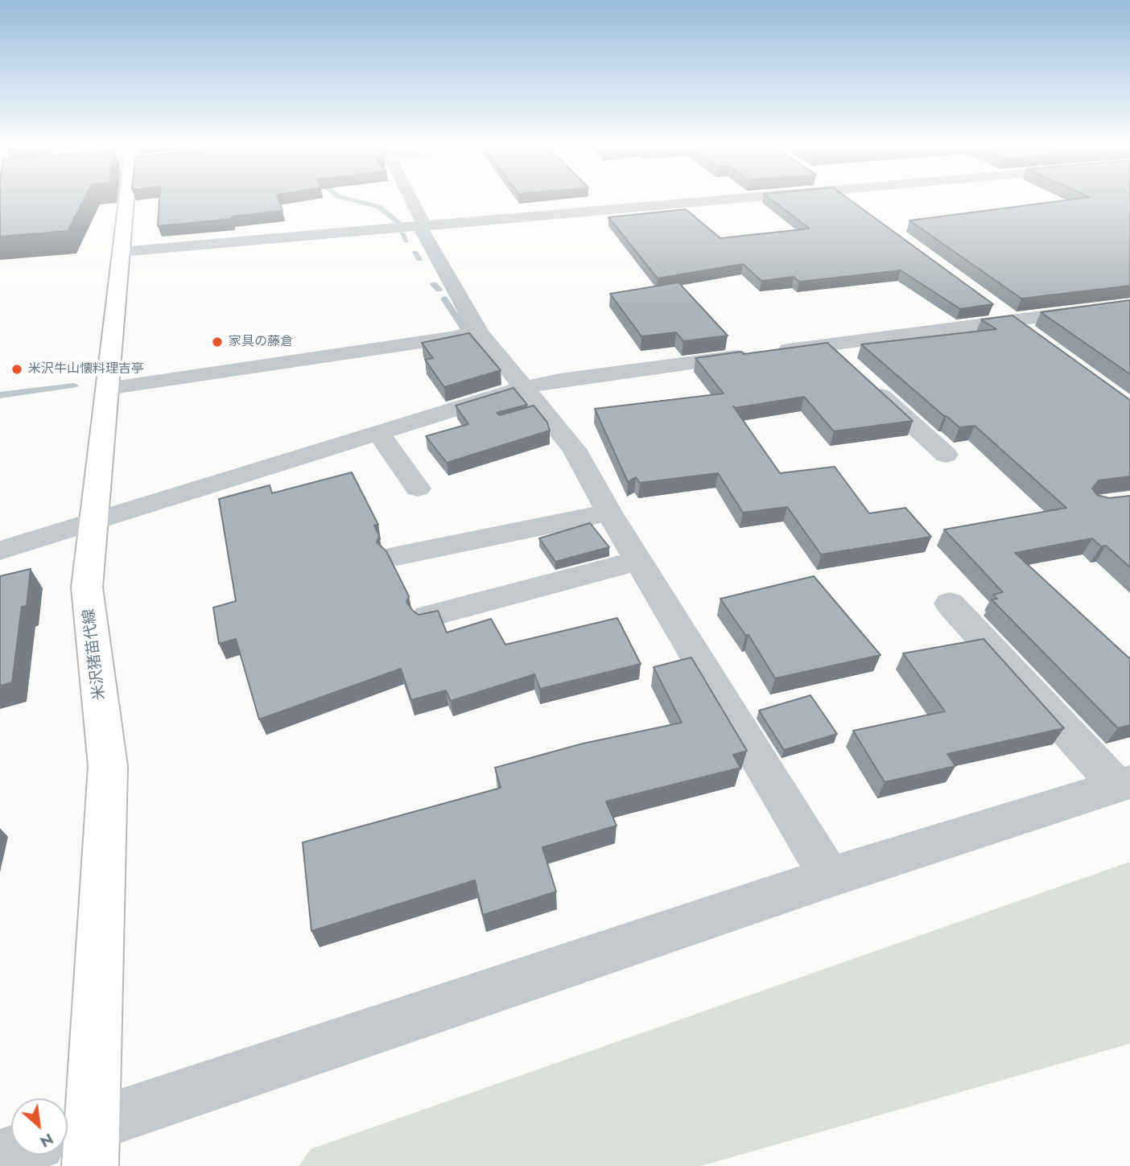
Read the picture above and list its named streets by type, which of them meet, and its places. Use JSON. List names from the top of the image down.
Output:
{
  "streets": {
    "main road": ["米沢猪苗代線"]
  },
  "places": ["家具の藤倉", "米沢牛山懐料理吉亭"],
  "north": "bottom right"
}
